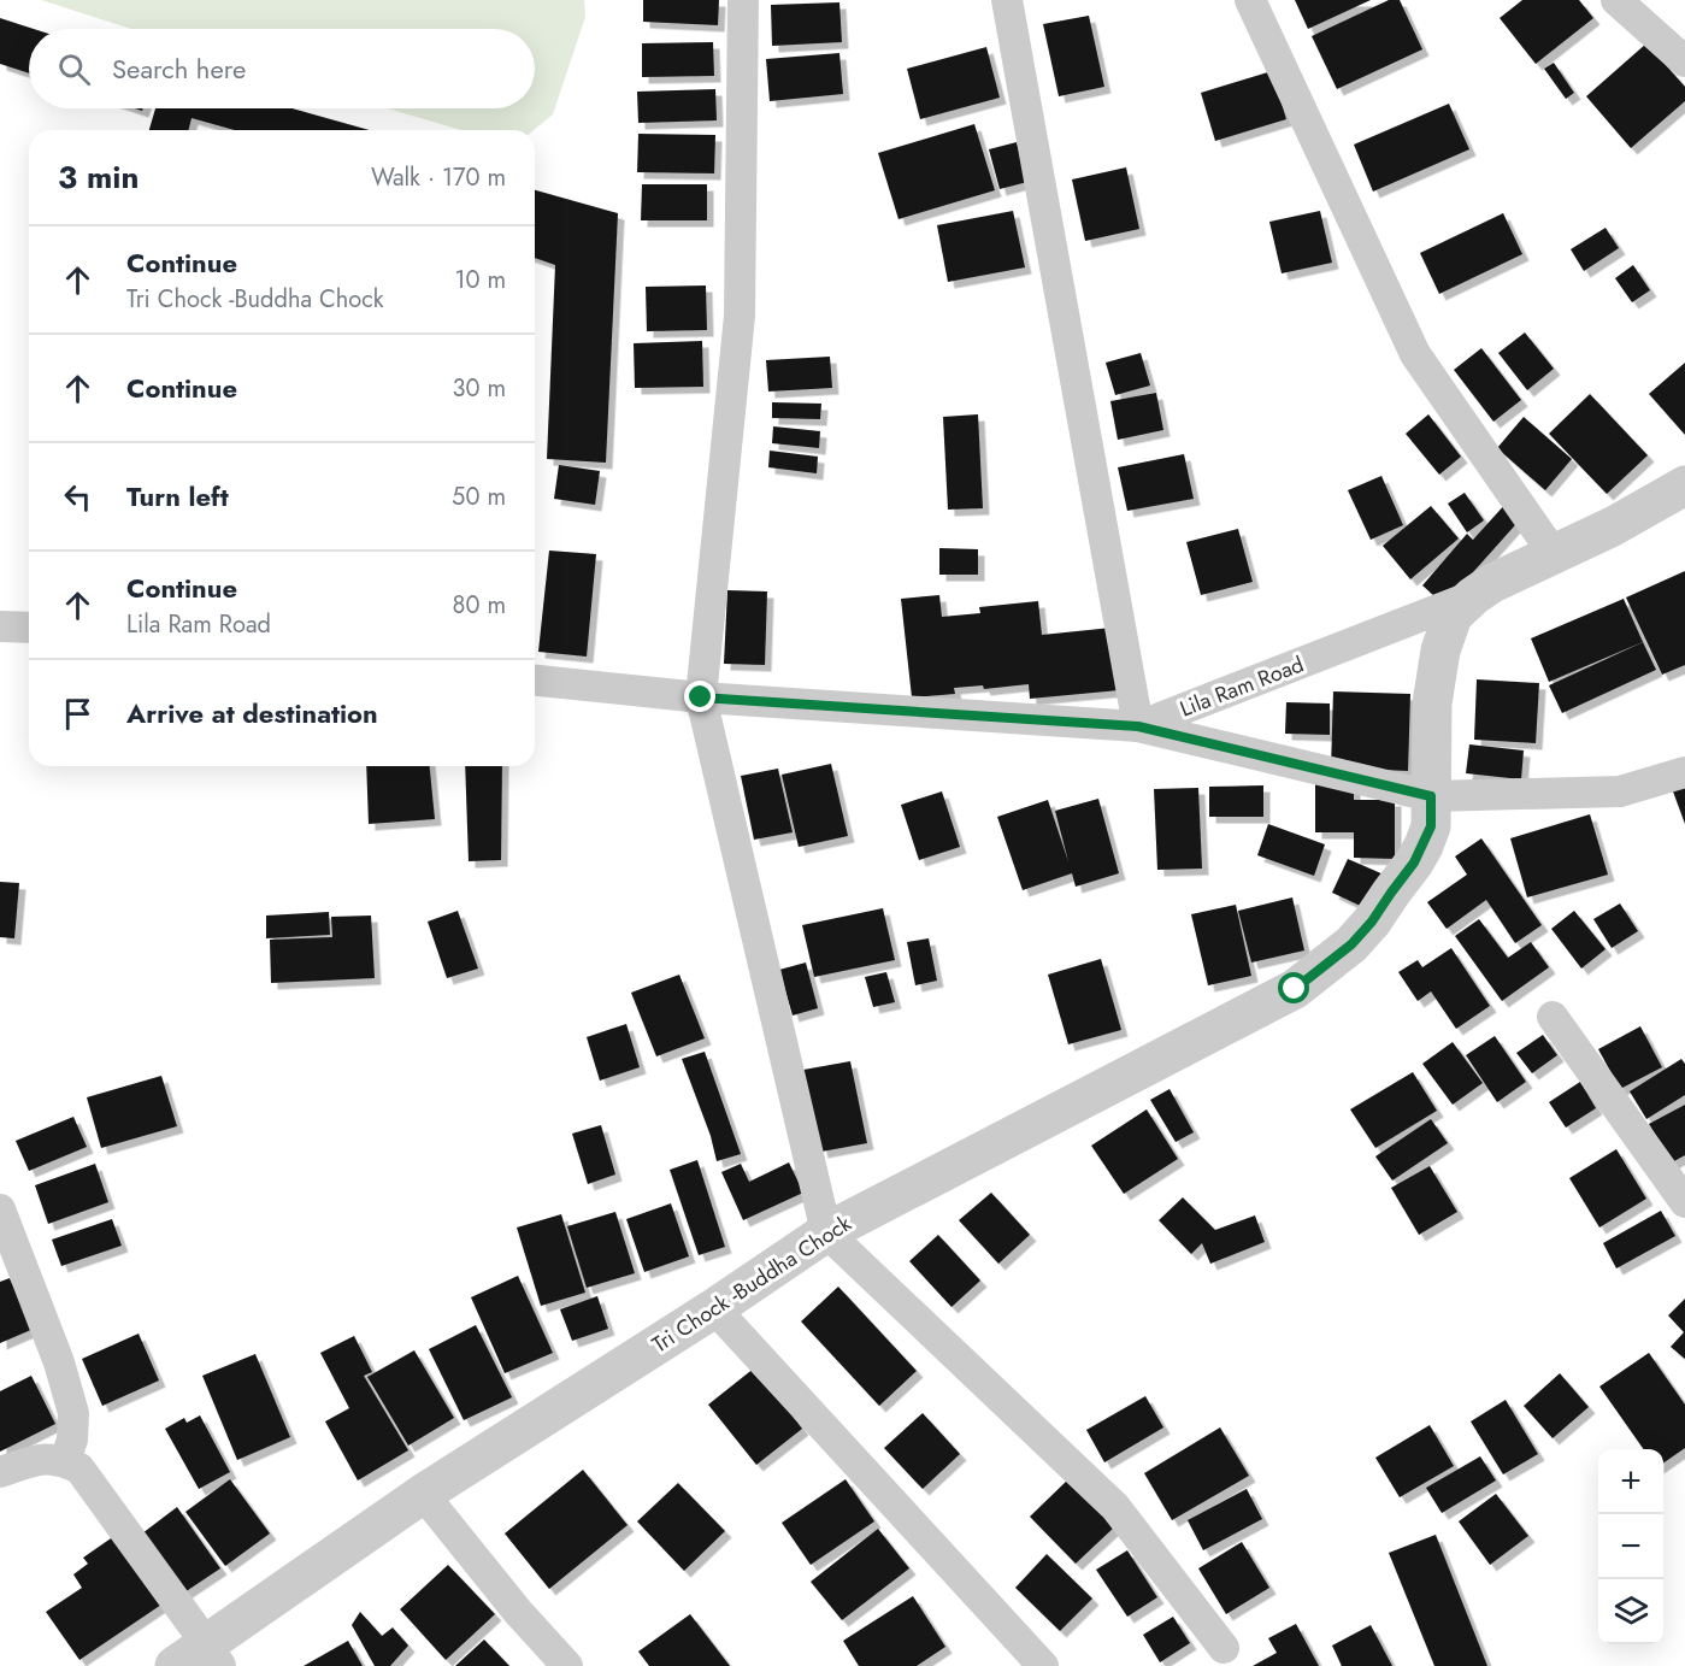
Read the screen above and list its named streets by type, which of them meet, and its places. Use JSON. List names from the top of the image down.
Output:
{
  "streets": {
    "street": ["Lila Ram Road", "Tri Chock -Buddha Chock"]
  },
  "crossings": [
    ["Lila Ram Road", "Tri Chock -Buddha Chock"]
  ],
  "page": {
    "search": "Search here",
    "heading": ["3 min", "Walk · 170 m"],
    "list": [
      ["Continue", "Tri Chock -Buddha Chock", "10 m"],
      ["Continue", "30 m"],
      ["Turn left", "50 m"],
      ["Continue", "Lila Ram Road", "80 m"],
      "Arrive at destination"
    ],
    "map_buttons": ["+", "−"]
  }
}
